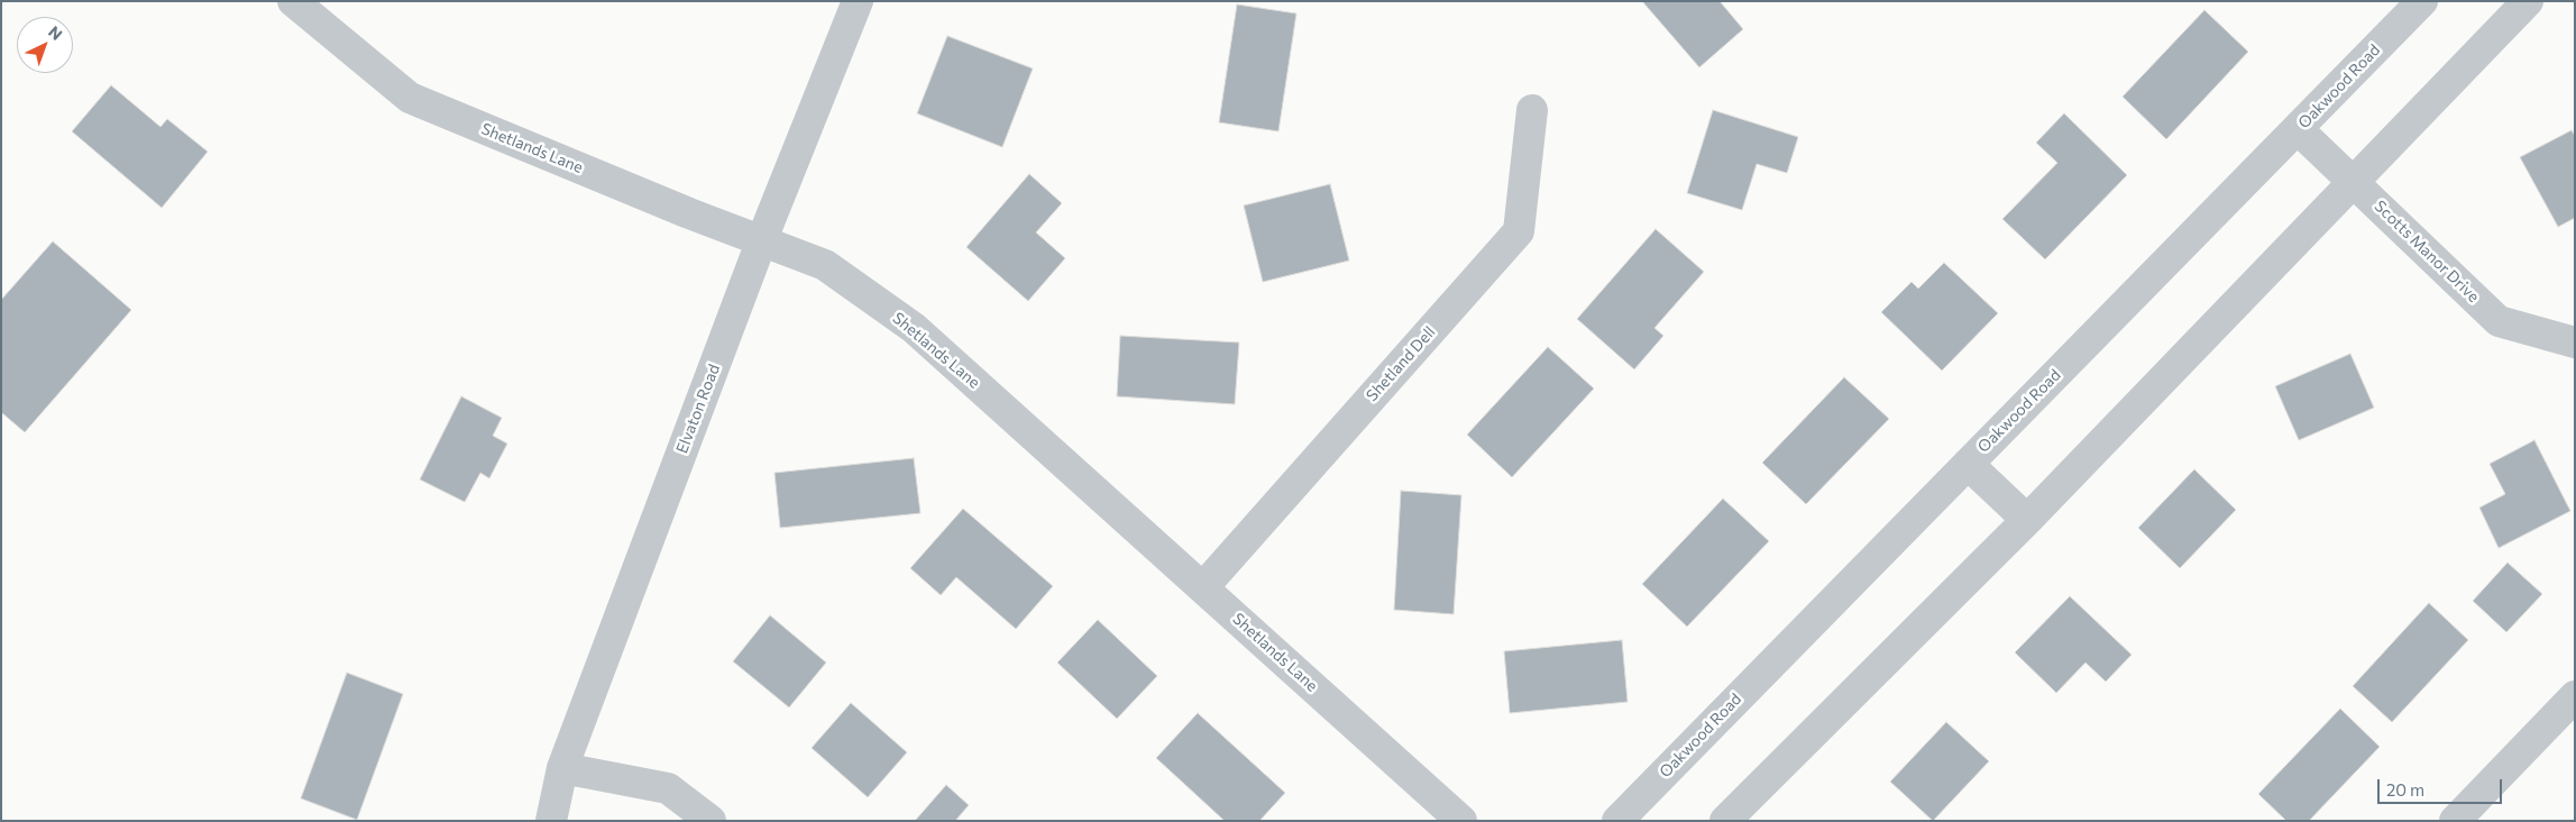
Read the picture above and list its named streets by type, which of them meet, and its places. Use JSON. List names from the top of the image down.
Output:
{
  "streets": {
    "street": [
      "Oakwood Road",
      "Shetlands Lane",
      "Scotts Manor Drive",
      "Shetland Dell",
      "Elvaton Road"
    ]
  },
  "crossings": [
    ["Oakwood Road", "Scotts Manor Drive"],
    ["Shetlands Lane", "Shetland Dell"],
    ["Shetlands Lane", "Elvaton Road"]
  ],
  "scale_bar": "20 m",
  "north": "top right"
}
